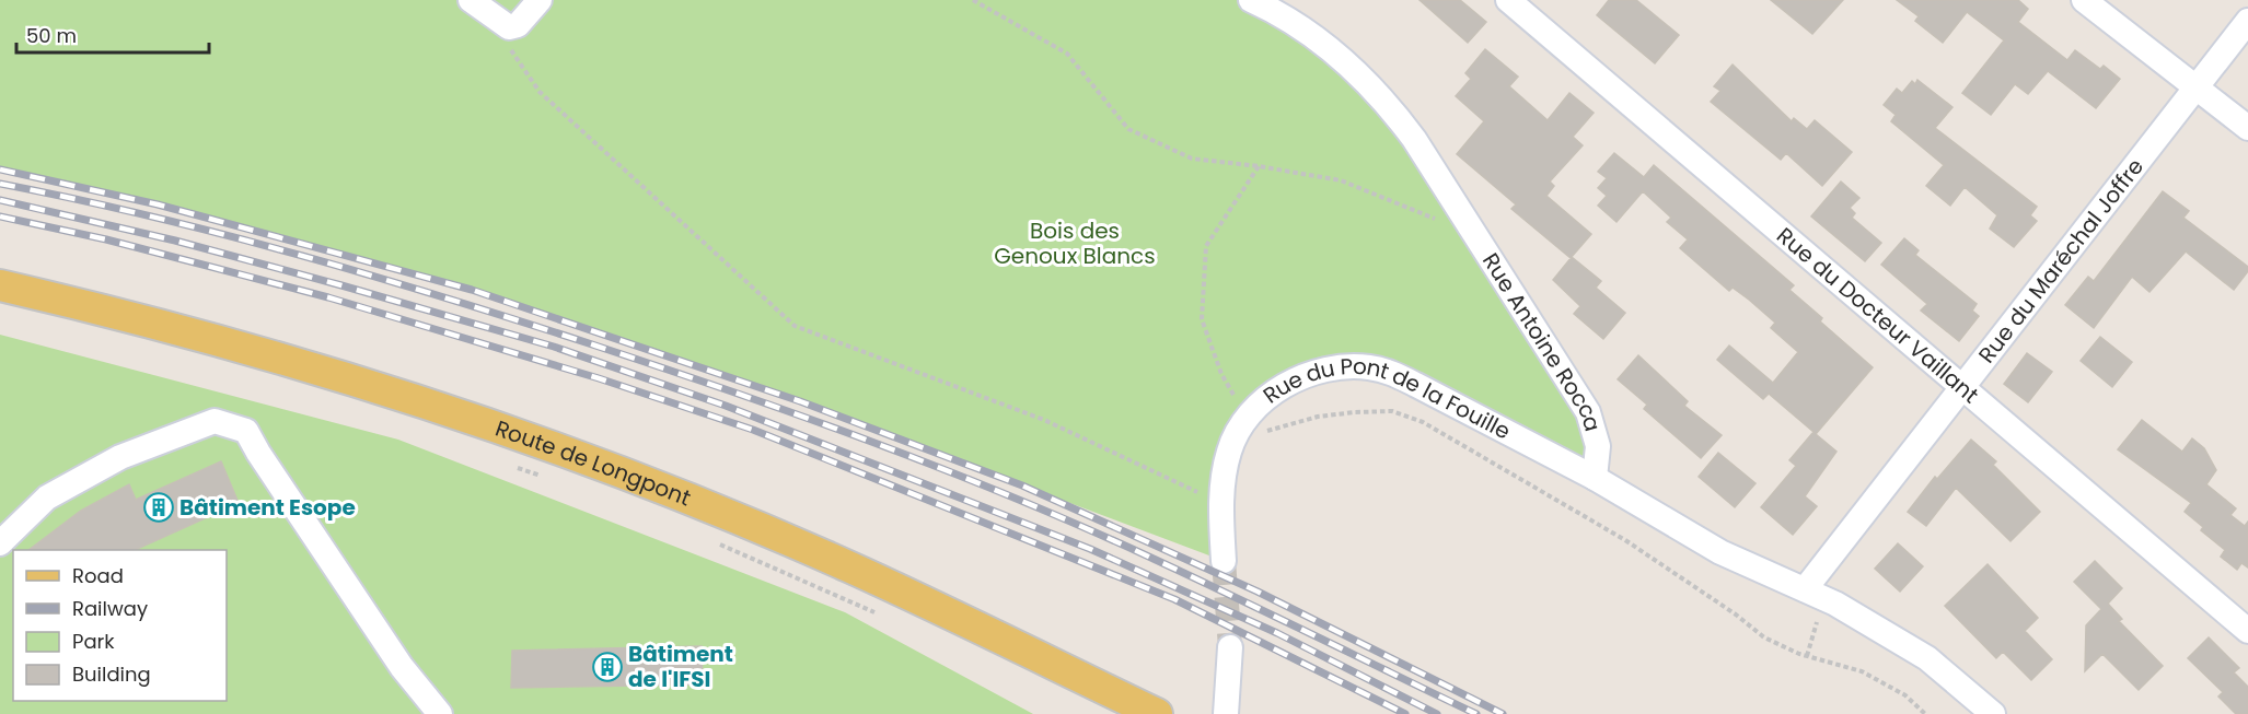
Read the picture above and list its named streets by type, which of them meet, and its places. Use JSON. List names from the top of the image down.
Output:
{
  "streets": {
    "main road": ["Route de Longpont"],
    "street": [
      "Rue du Maréchal Joffre",
      "Rue du Docteur Vaillant",
      "Rue Antoine Rocca",
      "Rue du Pont de la Fouille"
    ]
  },
  "crossings": [
    ["Rue du Maréchal Joffre", "Rue du Docteur Vaillant"],
    ["Rue Antoine Rocca", "Rue du Pont de la Fouille"]
  ],
  "parks": ["Bois des Genoux Blancs"],
  "places": {
    "building": ["Bâtiment Esope", "Bâtiment de l'IFSI"]
  },
  "legend": [
    "Road",
    "Railway",
    "Park",
    "Building"
  ],
  "scale_bar": "50 m"
}
